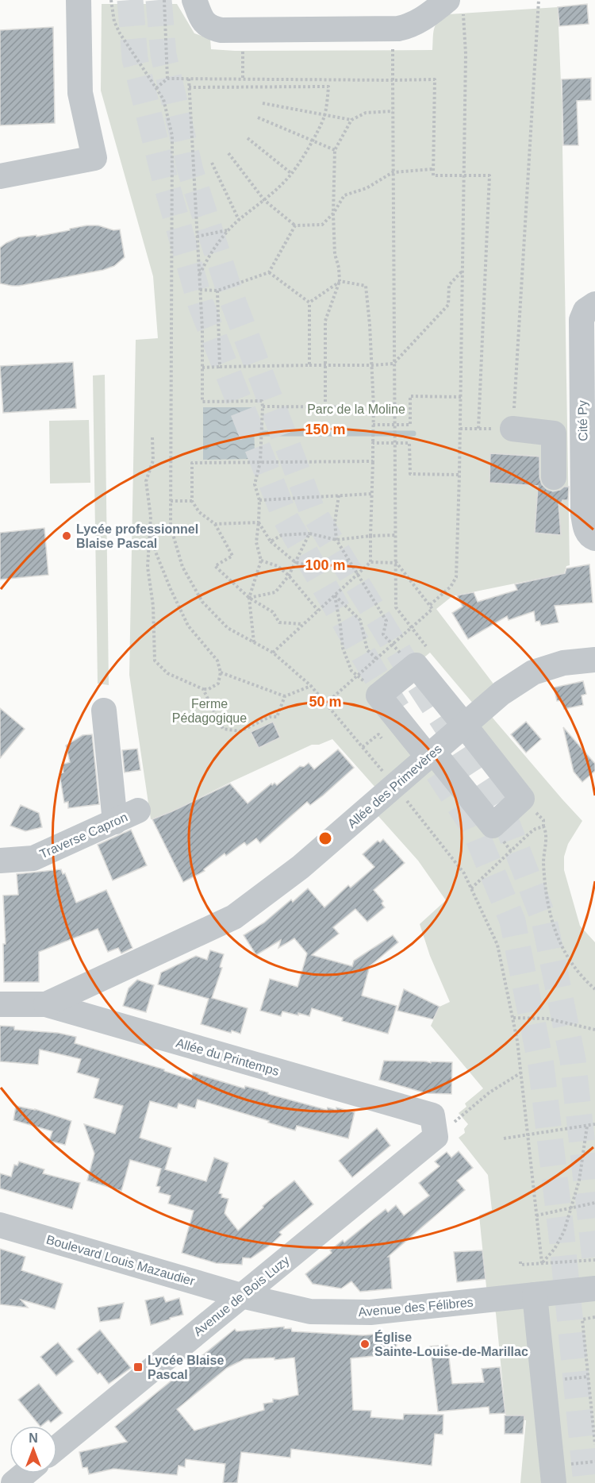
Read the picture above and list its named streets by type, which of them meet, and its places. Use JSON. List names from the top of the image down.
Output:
{
  "streets": {
    "street": [
      "Cité Py",
      "Allée des Primevères",
      "Traverse Capron",
      "Allée du Printemps",
      "Boulevard Louis Mazaudier",
      "Avenue de Bois Luzy",
      "Avenue des Félibres"
    ]
  },
  "crossings": [
    ["Allée des Primevères", "Allée du Printemps"],
    ["Allée du Printemps", "Avenue de Bois Luzy"],
    ["Boulevard Louis Mazaudier", "Avenue de Bois Luzy"],
    ["Boulevard Louis Mazaudier", "Avenue des Félibres"],
    ["Avenue de Bois Luzy", "Avenue des Félibres"]
  ],
  "parks": ["Parc de la Moline", "Ferme Pédagogique"],
  "places": {
    "other": ["Lycée professionnel Blaise Pascal", "Église Sainte-Louise-de-Marillac"],
    "transit": ["Lycée Blaise Pascal"]
  },
  "north": "top",
  "rings": ["150 m", "100 m", "50 m"]
}
